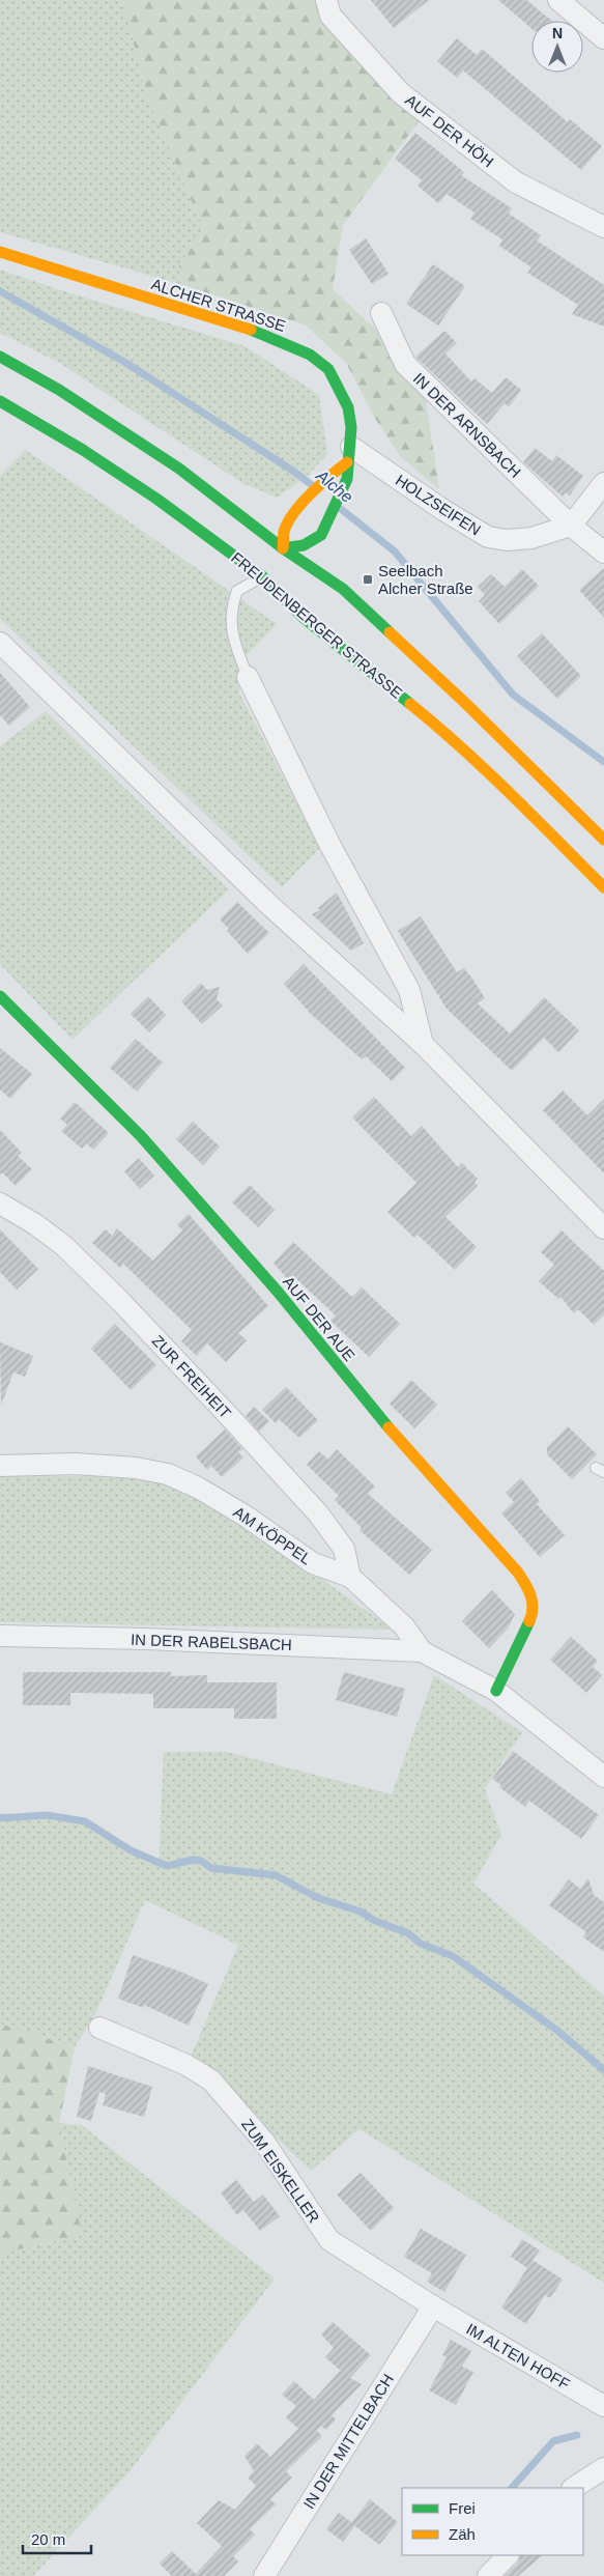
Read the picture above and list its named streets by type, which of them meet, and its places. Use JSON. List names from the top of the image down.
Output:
{
  "streets": {
    "street": [
      "AUF DER HÖH",
      "ALCHER STRASSE",
      "IN DER ARNSBACH",
      "HOLZSEIFEN",
      "FREUDENBERGER STRASSE",
      "AUF DER AUE",
      "ZUR FREIHEIT",
      "AM KÖPPEL",
      "IN DER RABELSBACH",
      "ZUM EISKELLER",
      "IM ALTEN HOFF",
      "IN DER MITTELBACH"
    ]
  },
  "crossings": [
    ["ALCHER STRASSE", "HOLZSEIFEN"],
    ["IN DER ARNSBACH", "HOLZSEIFEN"],
    ["AUF DER AUE", "AM KÖPPEL"],
    ["ZUR FREIHEIT", "AM KÖPPEL"],
    ["AM KÖPPEL", "IN DER RABELSBACH"],
    ["ZUM EISKELLER", "IM ALTEN HOFF"],
    ["ZUM EISKELLER", "IN DER MITTELBACH"],
    ["IM ALTEN HOFF", "IN DER MITTELBACH"]
  ],
  "water": ["Alche"],
  "places": {
    "transit": ["Seelbach Alcher Straße"]
  },
  "legend": ["Frei", "Zäh"],
  "scale_bar": "20 m",
  "north": "top"
}
